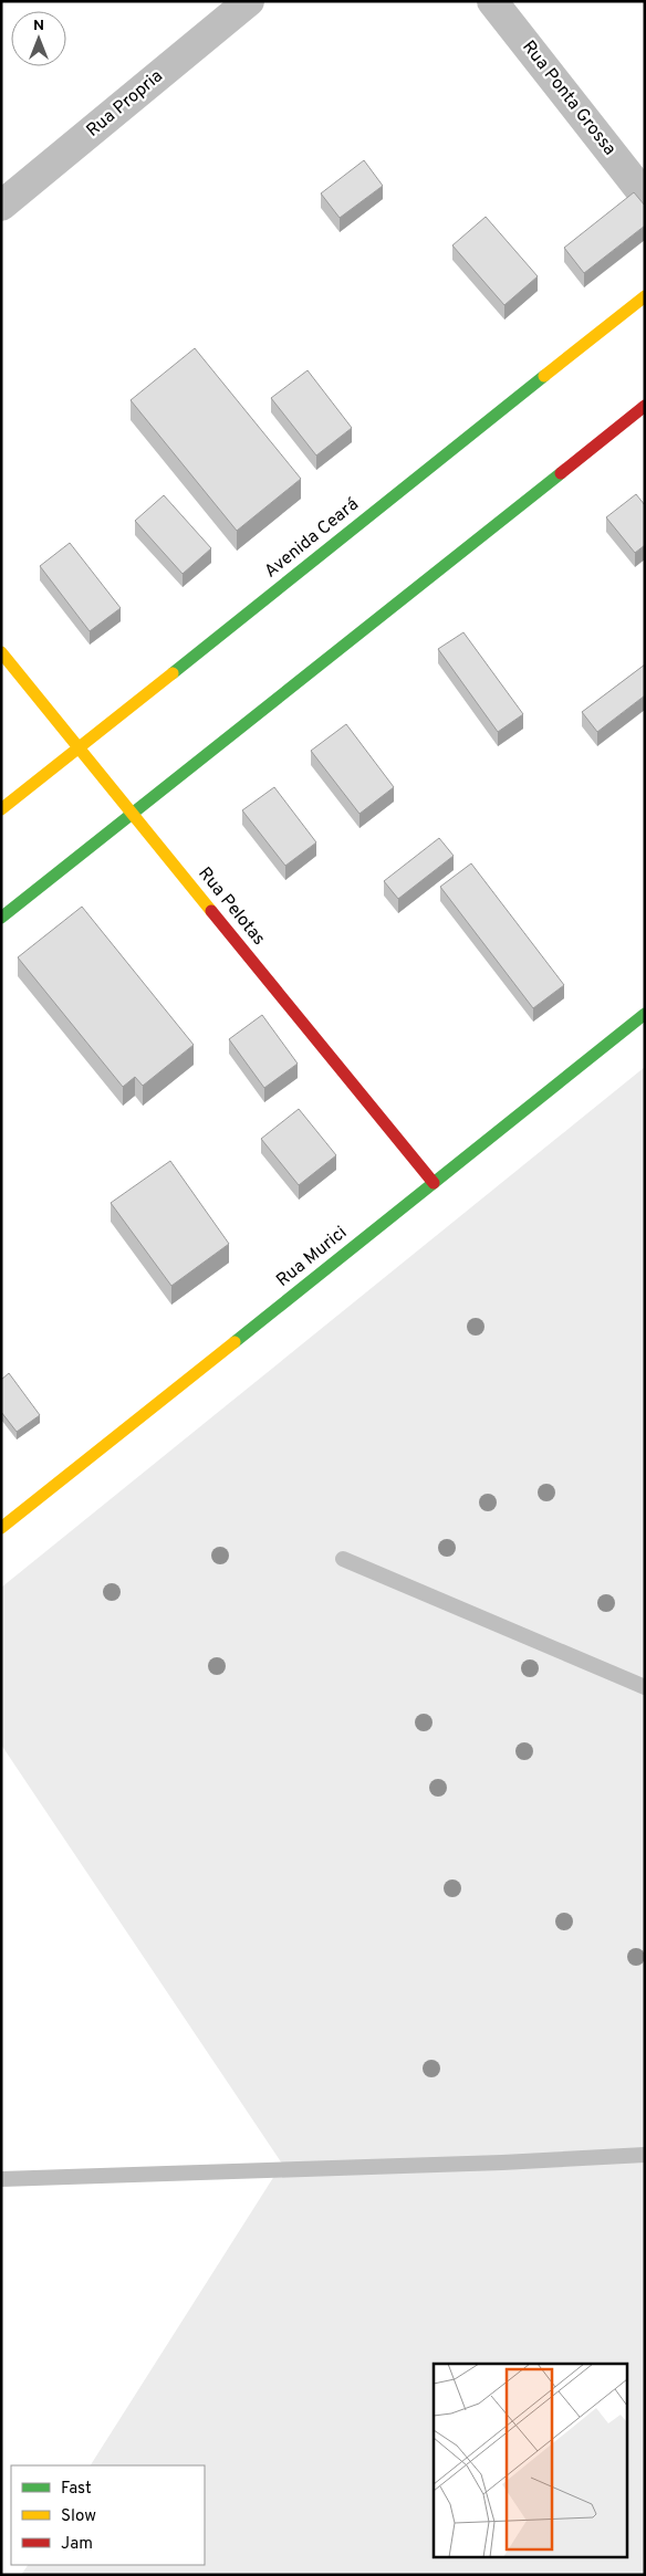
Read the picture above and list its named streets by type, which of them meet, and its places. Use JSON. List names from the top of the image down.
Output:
{
  "streets": {
    "street": [
      "Rua Ponta Grossa",
      "Rua Propria",
      "Avenida Ceará",
      "Rua Pelotas",
      "Rua Murici"
    ]
  },
  "crossings": [
    ["Avenida Ceará", "Rua Pelotas"],
    ["Rua Pelotas", "Rua Murici"]
  ],
  "legend": ["Fast", "Slow", "Jam"],
  "north": "top"
}
